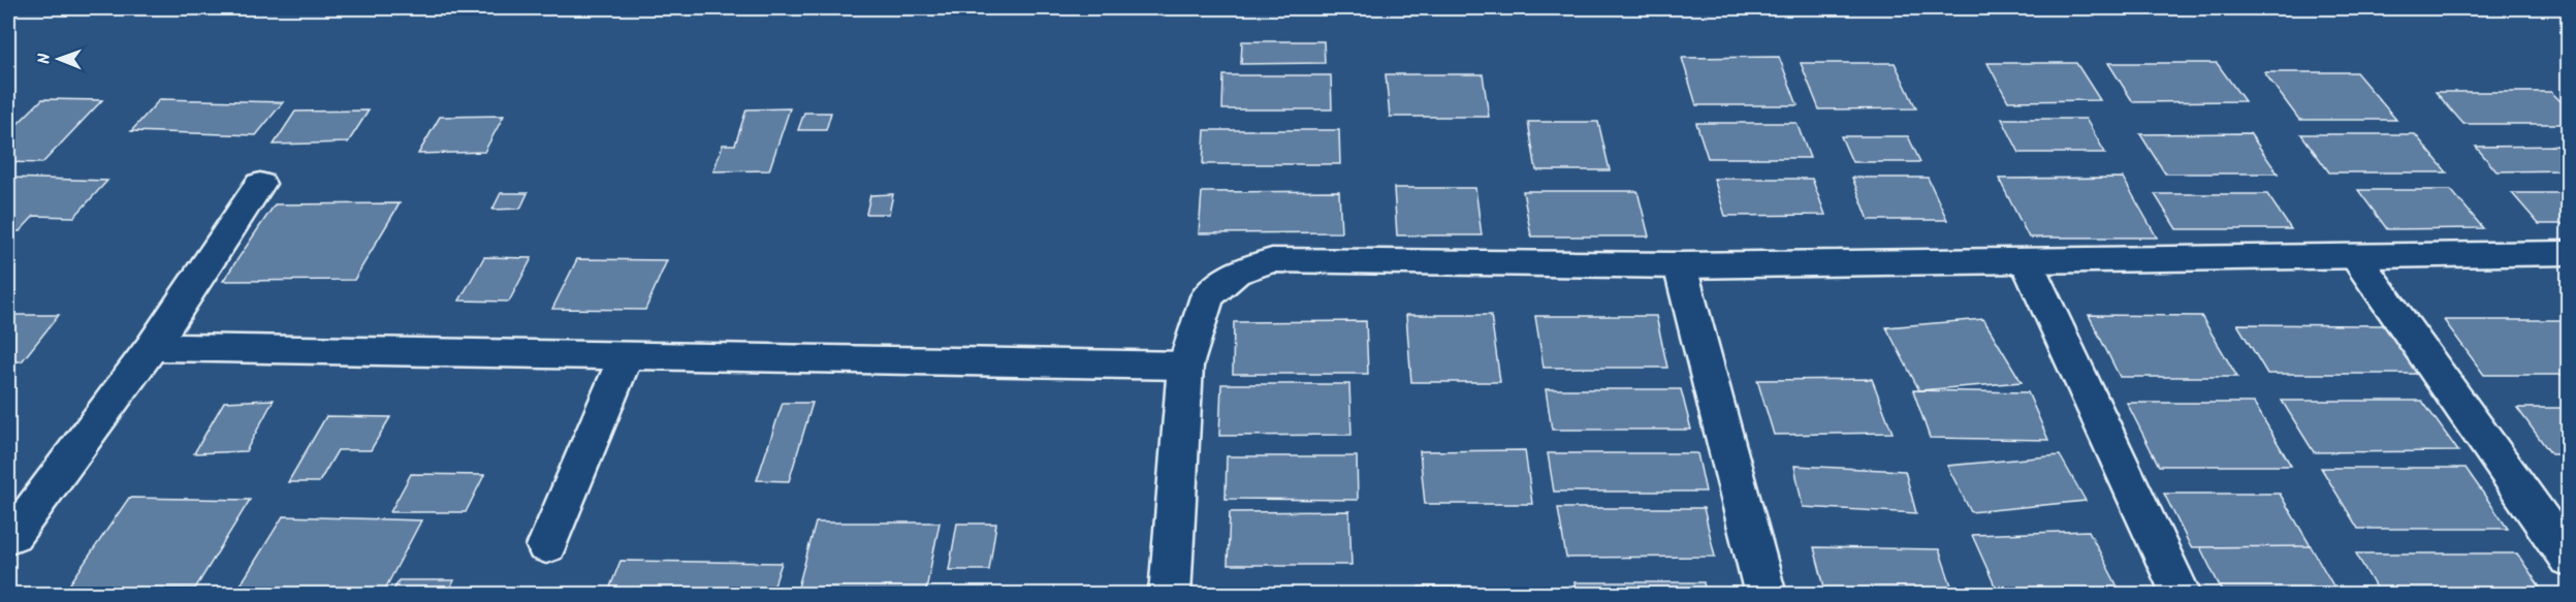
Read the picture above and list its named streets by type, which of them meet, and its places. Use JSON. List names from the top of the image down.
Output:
{
  "north": "left"
}
